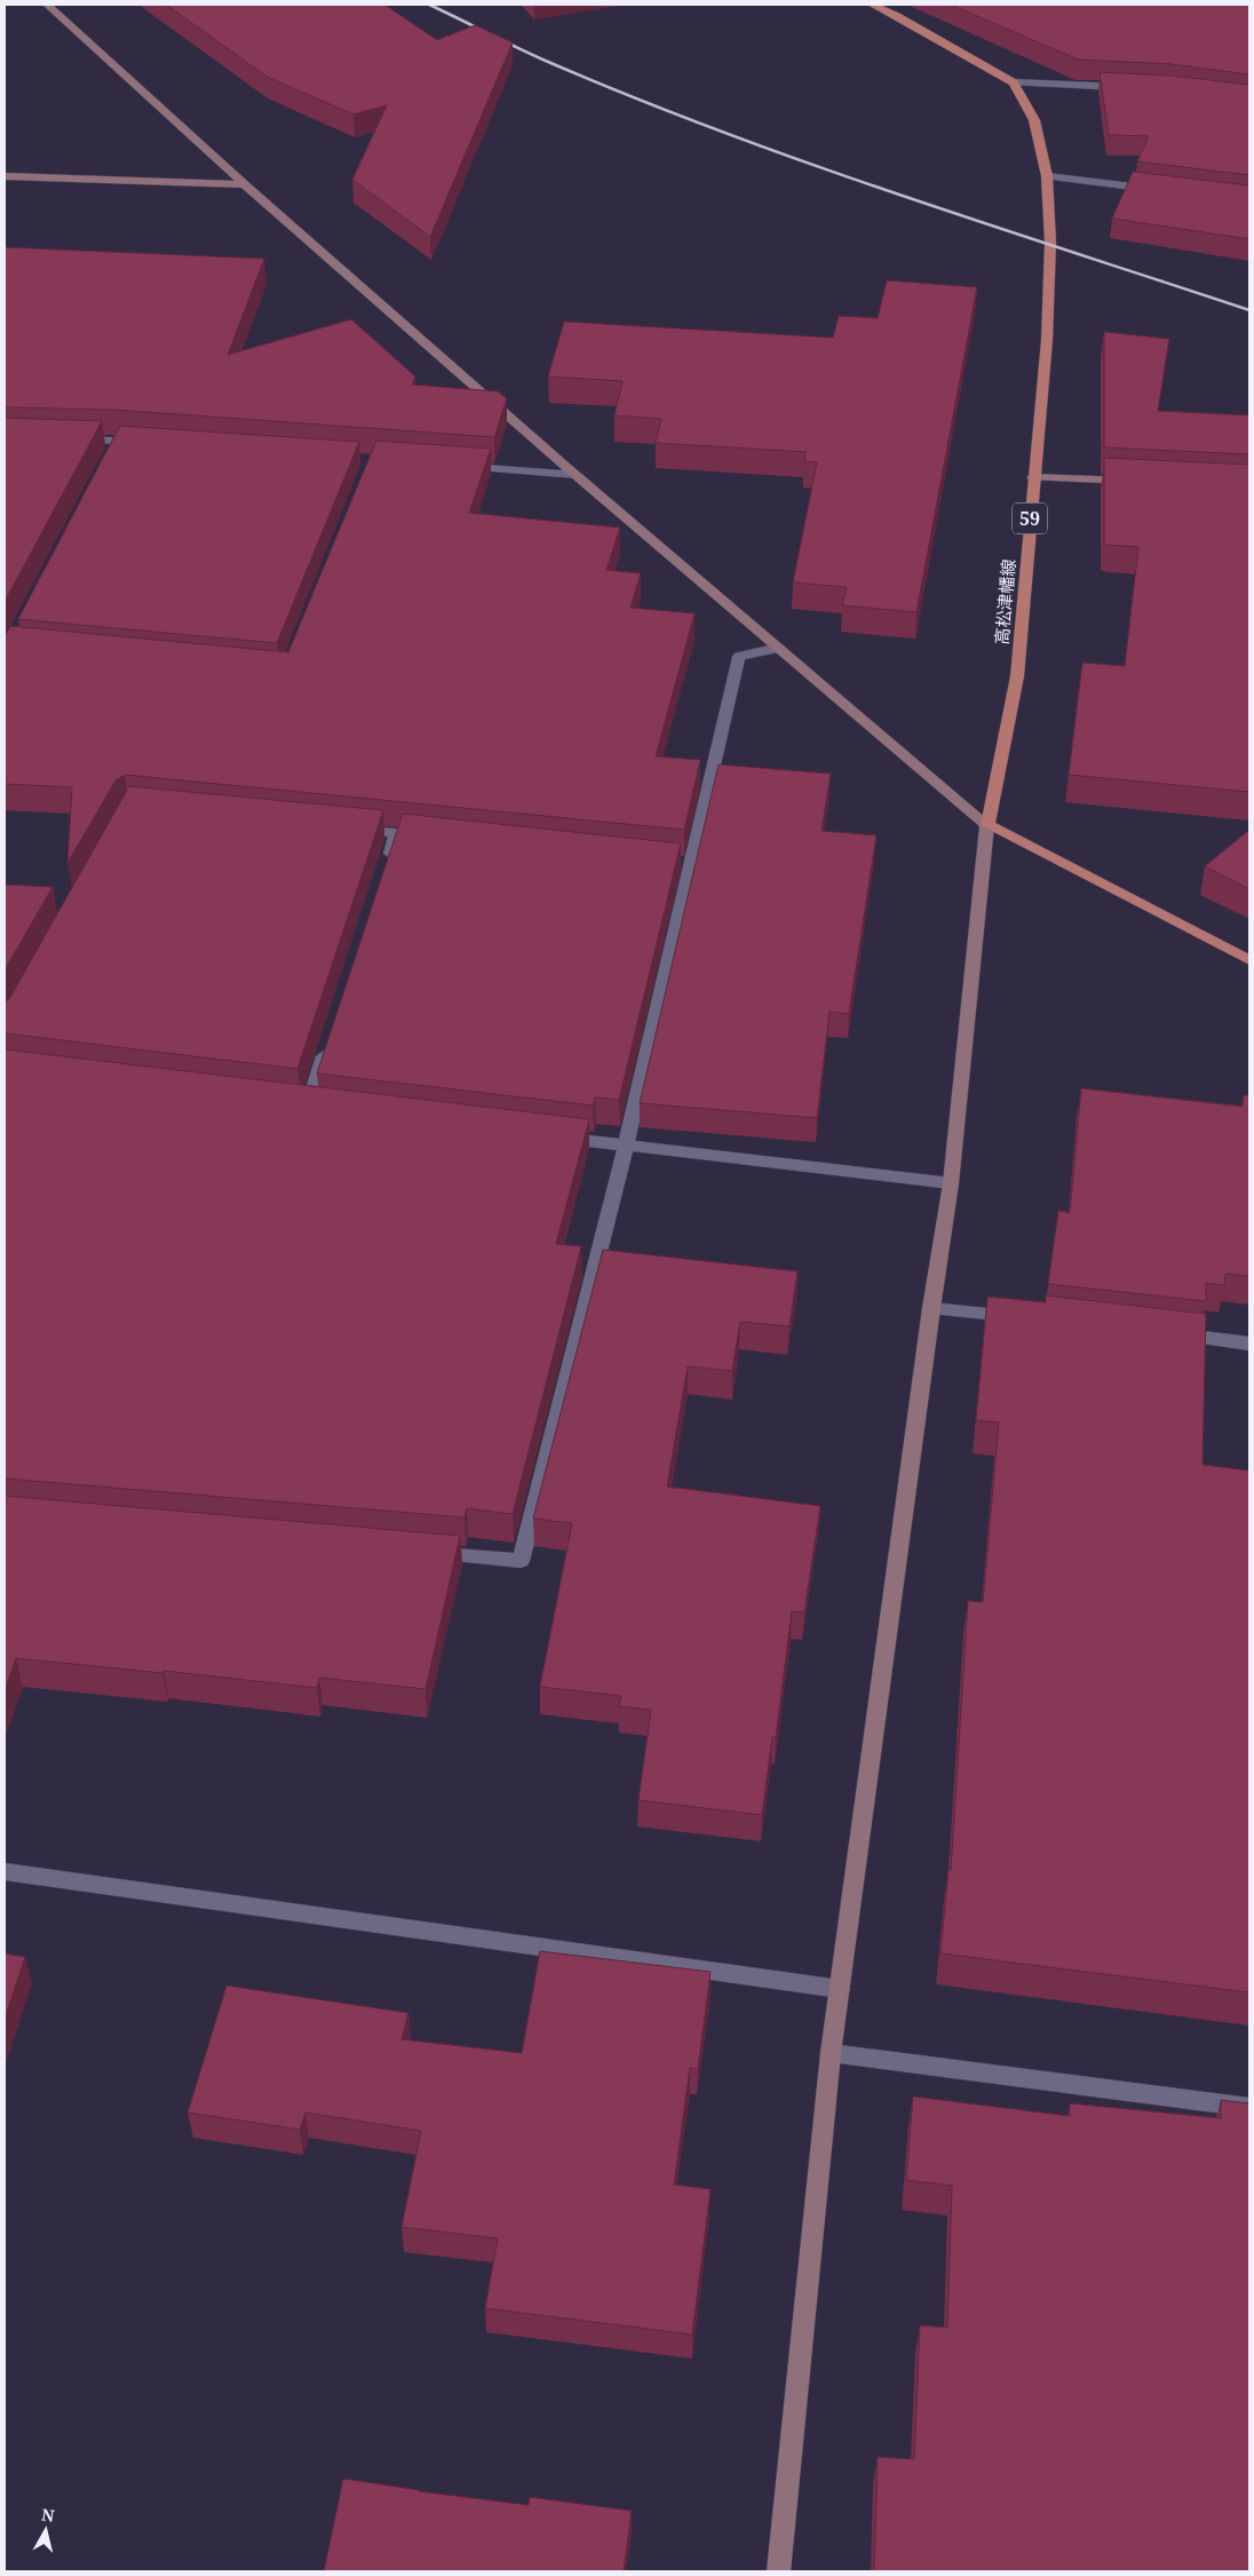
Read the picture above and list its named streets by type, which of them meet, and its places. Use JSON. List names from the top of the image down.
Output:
{
  "streets": {
    "main road": ["59", "高松津幡線"]
  },
  "north": "top"
}
